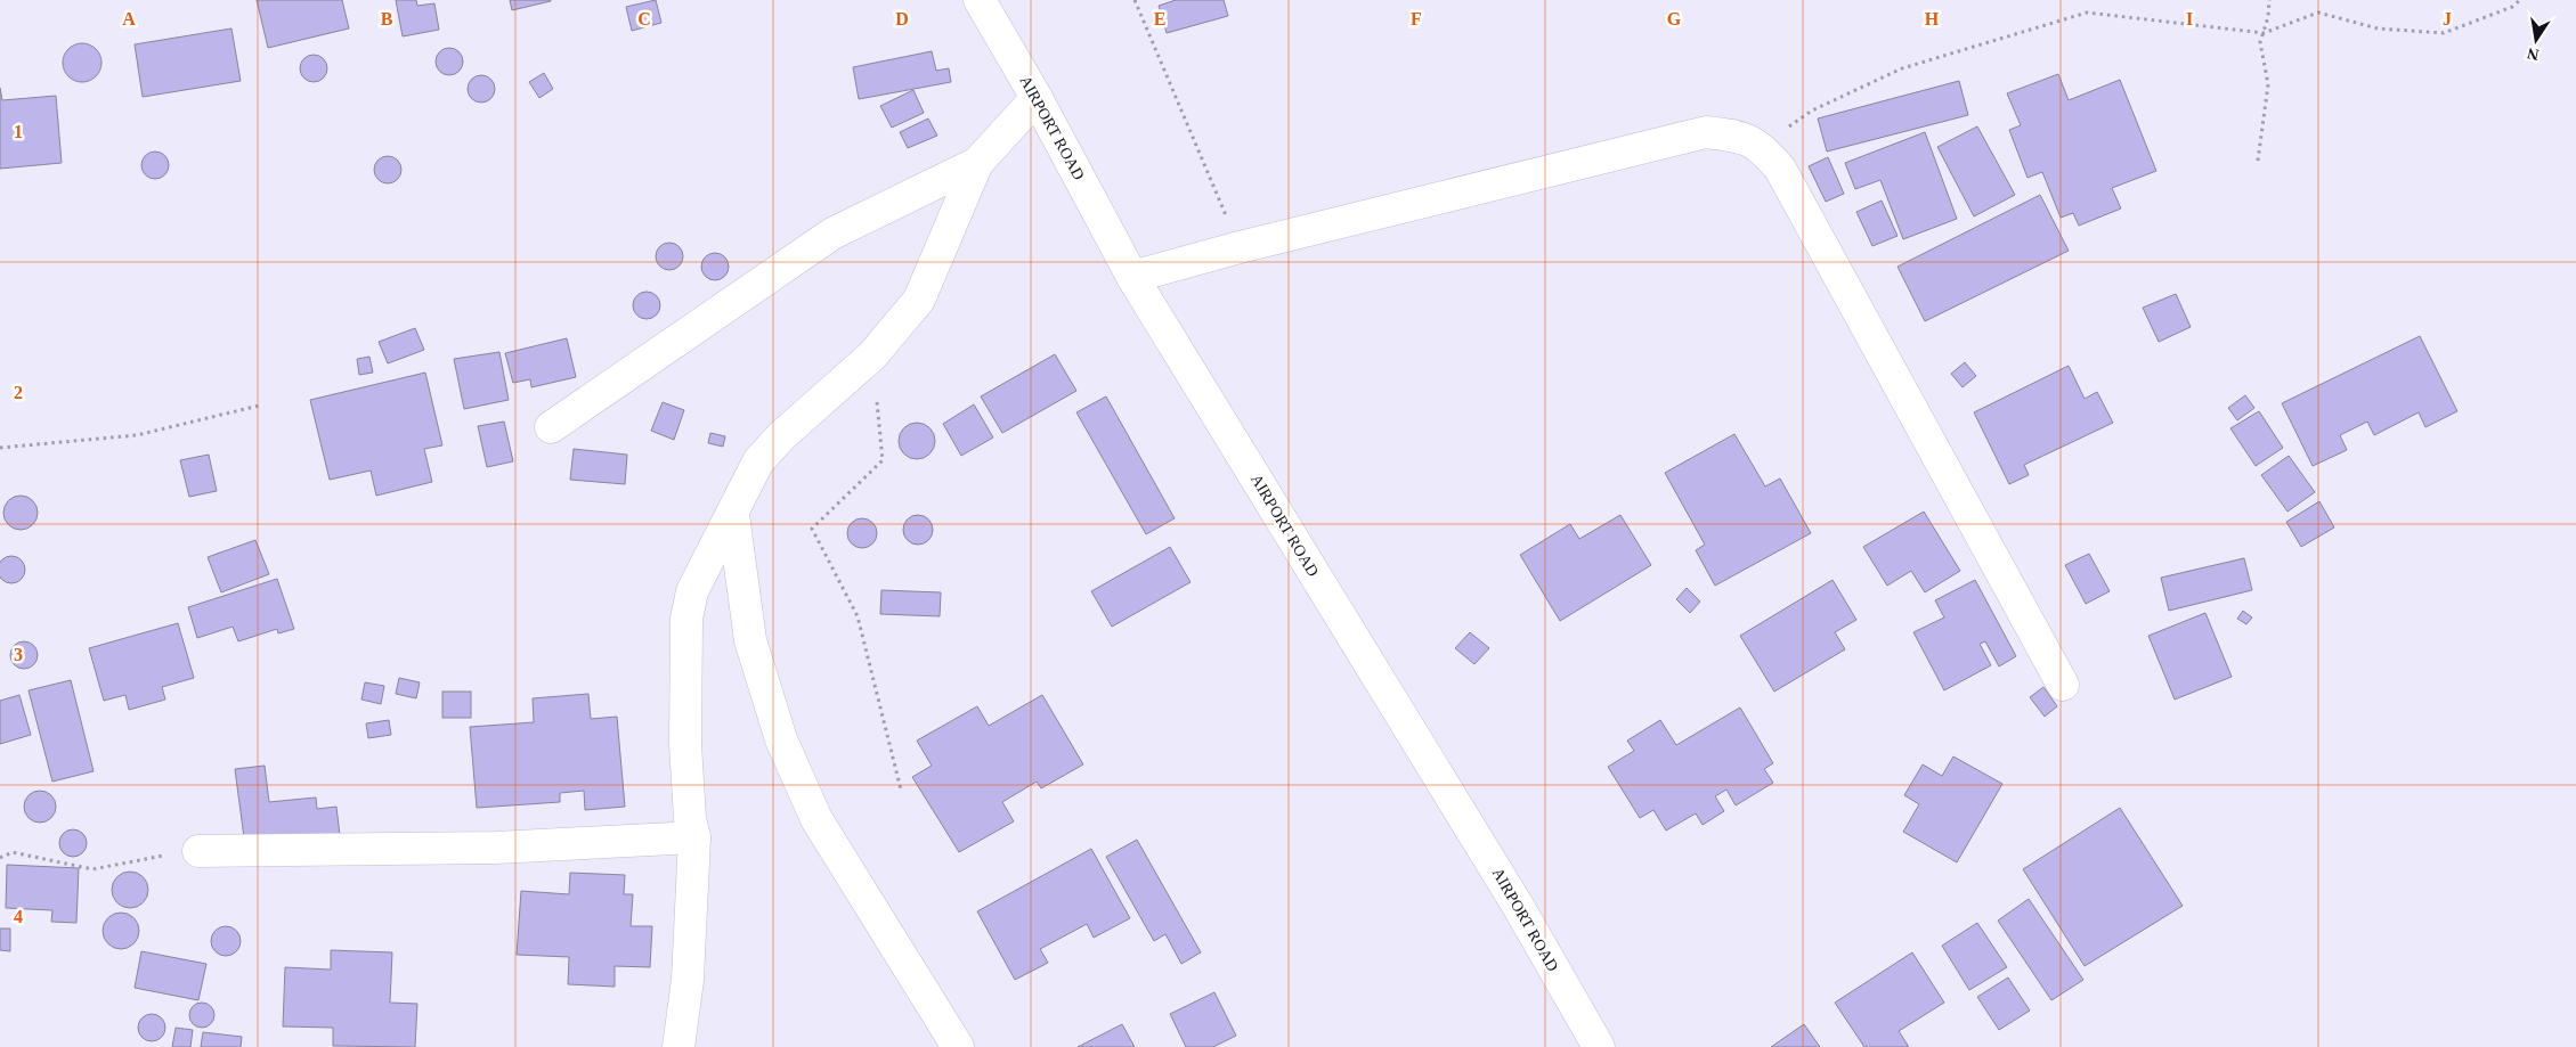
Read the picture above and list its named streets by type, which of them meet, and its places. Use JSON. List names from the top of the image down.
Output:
{
  "streets": {
    "street": ["AIRPORT ROAD"]
  },
  "north": "bottom",
  "grid": {
    "columns": [
      "A",
      "B",
      "C",
      "D",
      "E",
      "F",
      "G",
      "H",
      "I",
      "J"
    ],
    "rows": [
      "1",
      "2",
      "3",
      "4"
    ]
  }
}
